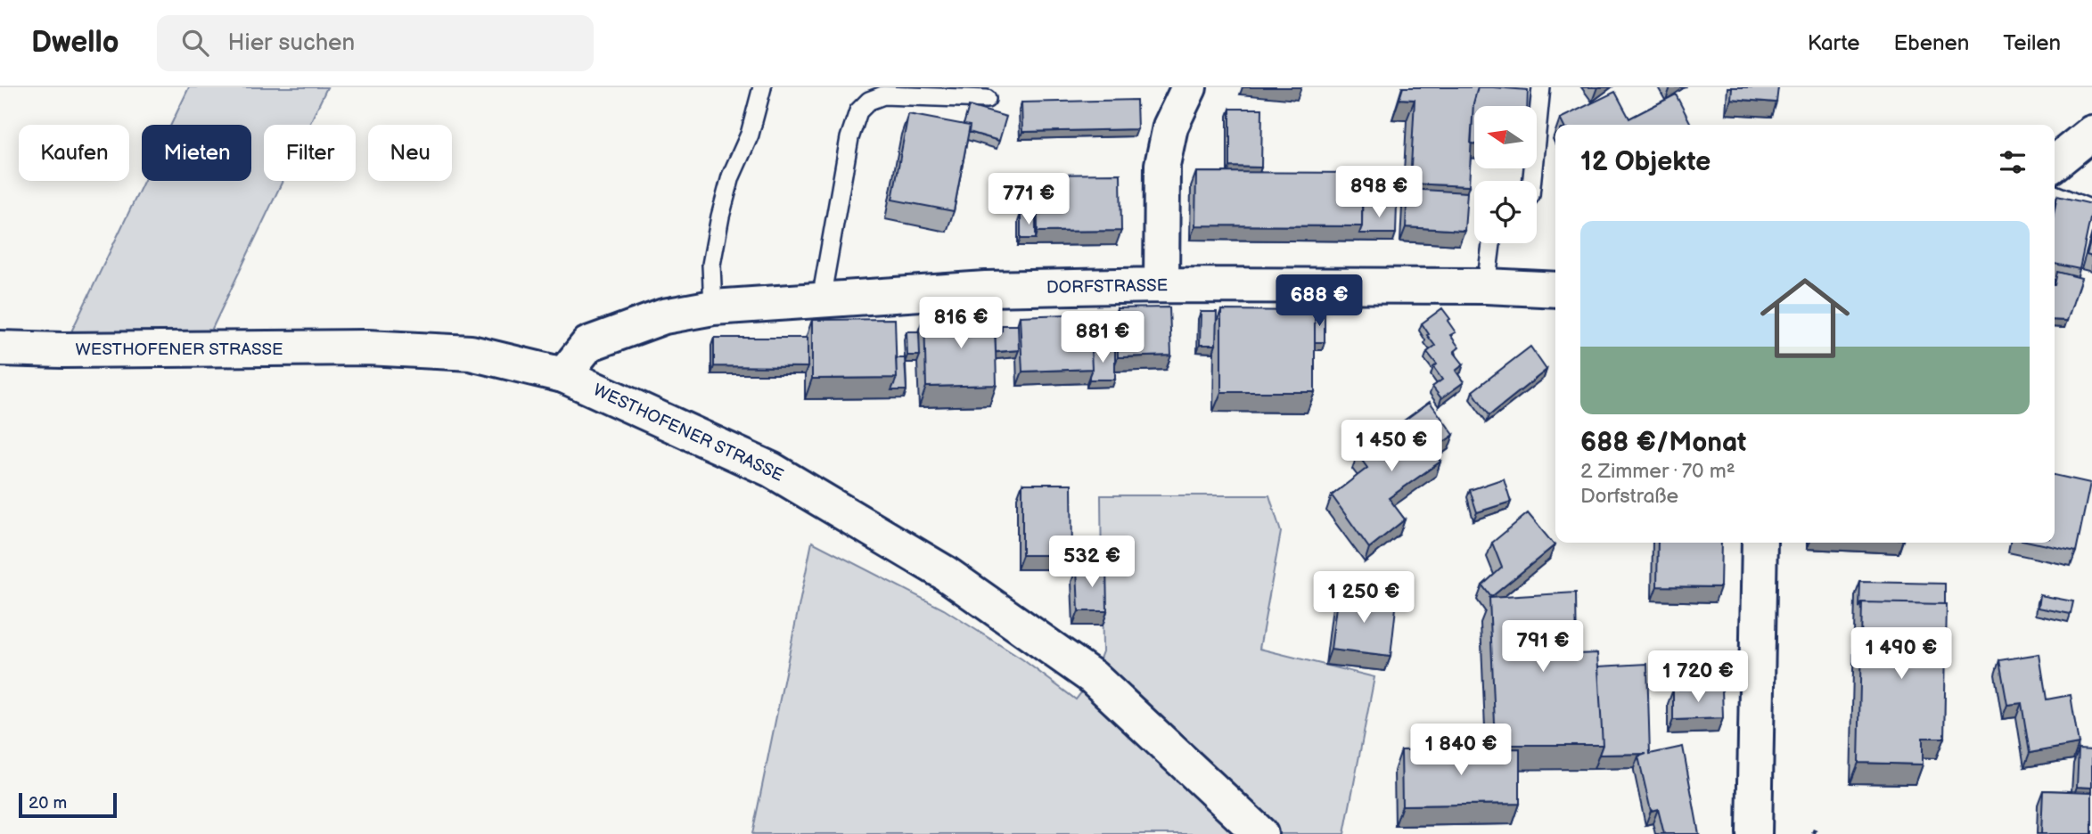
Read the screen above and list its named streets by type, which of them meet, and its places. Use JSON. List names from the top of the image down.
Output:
{
  "streets": {
    "street": ["DORFSTRASSE", "WESTHOFENER STRASSE"]
  },
  "crossings": [
    ["DORFSTRASSE", "WESTHOFENER STRASSE"]
  ],
  "scale_bar": "20 m",
  "north": "left",
  "page": {
    "header": "Dwello",
    "search": "Hier suchen",
    "nav": ["Karte", "Ebenen", "Teilen"],
    "chip": [
      "Kaufen",
      "Mieten",
      "Filter",
      "Neu"
    ],
    "heading": "12 Objekte",
    "price": [
      "898 €",
      "771 €",
      "688 €",
      "816 €",
      "881 €",
      "1 450 €",
      "532 €",
      "1 250 €",
      "791 €",
      "1 490 €",
      "1 720 €",
      "1 840 €"
    ],
    "list": [
      {
        "name": "688 €/Monat",
        "note": "2 Zimmer · 70 m² · Dorfstraße"
      }
    ],
    "scale": "20 m"
  }
}
